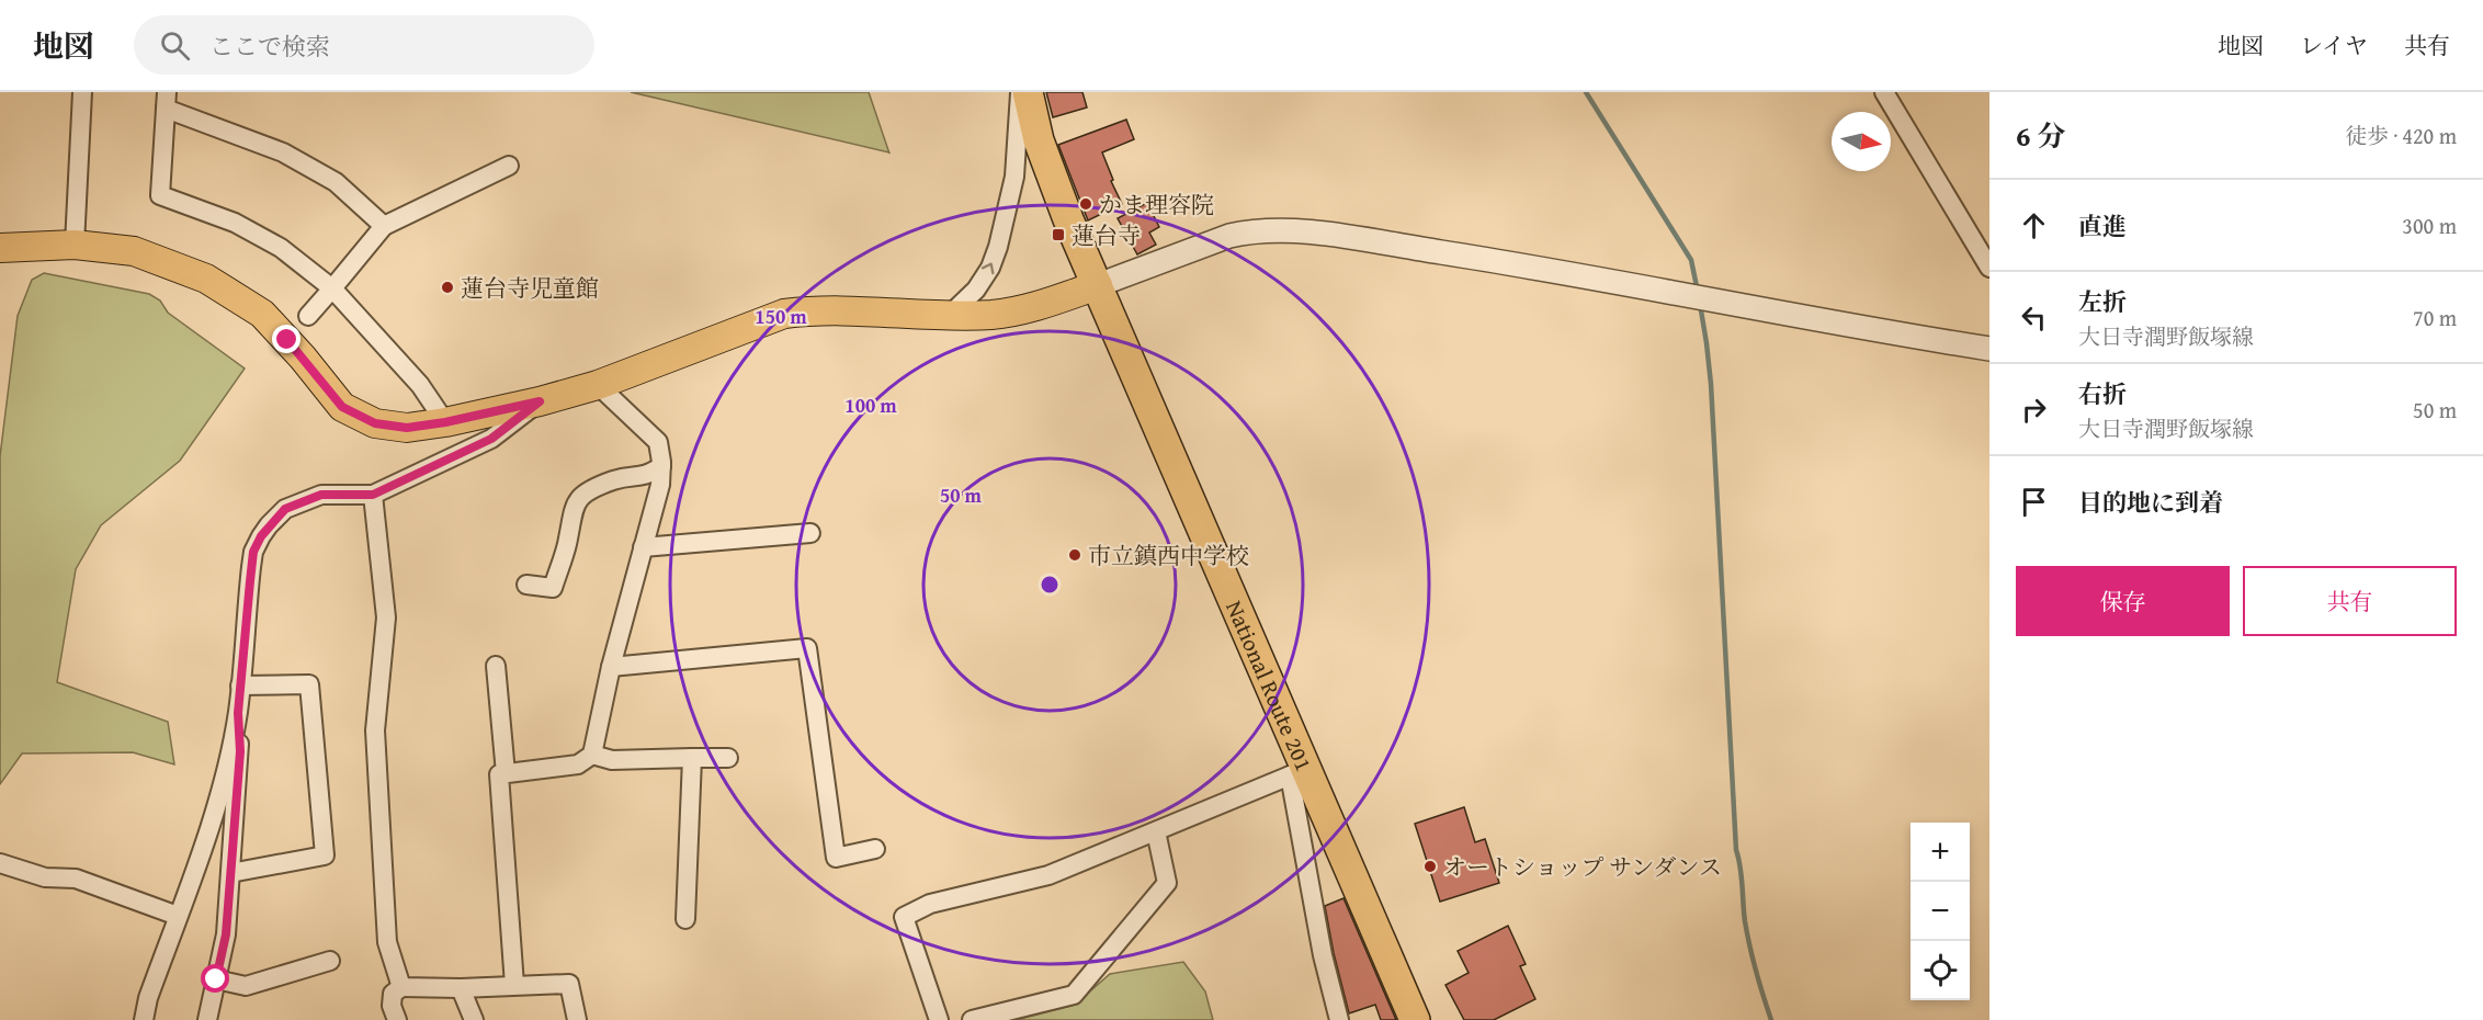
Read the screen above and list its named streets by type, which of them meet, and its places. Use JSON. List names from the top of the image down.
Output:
{
  "streets": {
    "highway": ["National Route 201"]
  },
  "places": {
    "other": [
      "かま理容院",
      "蓮台寺児童館",
      "市立鎮西中学校",
      "オートショップ サンダンス"
    ],
    "transit": ["蓮台寺"]
  },
  "north": "right",
  "page": {
    "header": "地図",
    "search": "ここで検索",
    "nav": ["地図", "レイヤ", "共有"],
    "heading": ["6 分", "徒歩 · 420 m"],
    "list": [
      ["直進", "300 m"],
      ["左折", "大日寺潤野飯塚線", "70 m"],
      ["右折", "大日寺潤野飯塚線", "50 m"],
      "目的地に到着"
    ],
    "buttons": ["保存", "共有"],
    "map_buttons": ["+", "−"]
  },
  "rings": ["150 m", "100 m", "50 m"]
}
